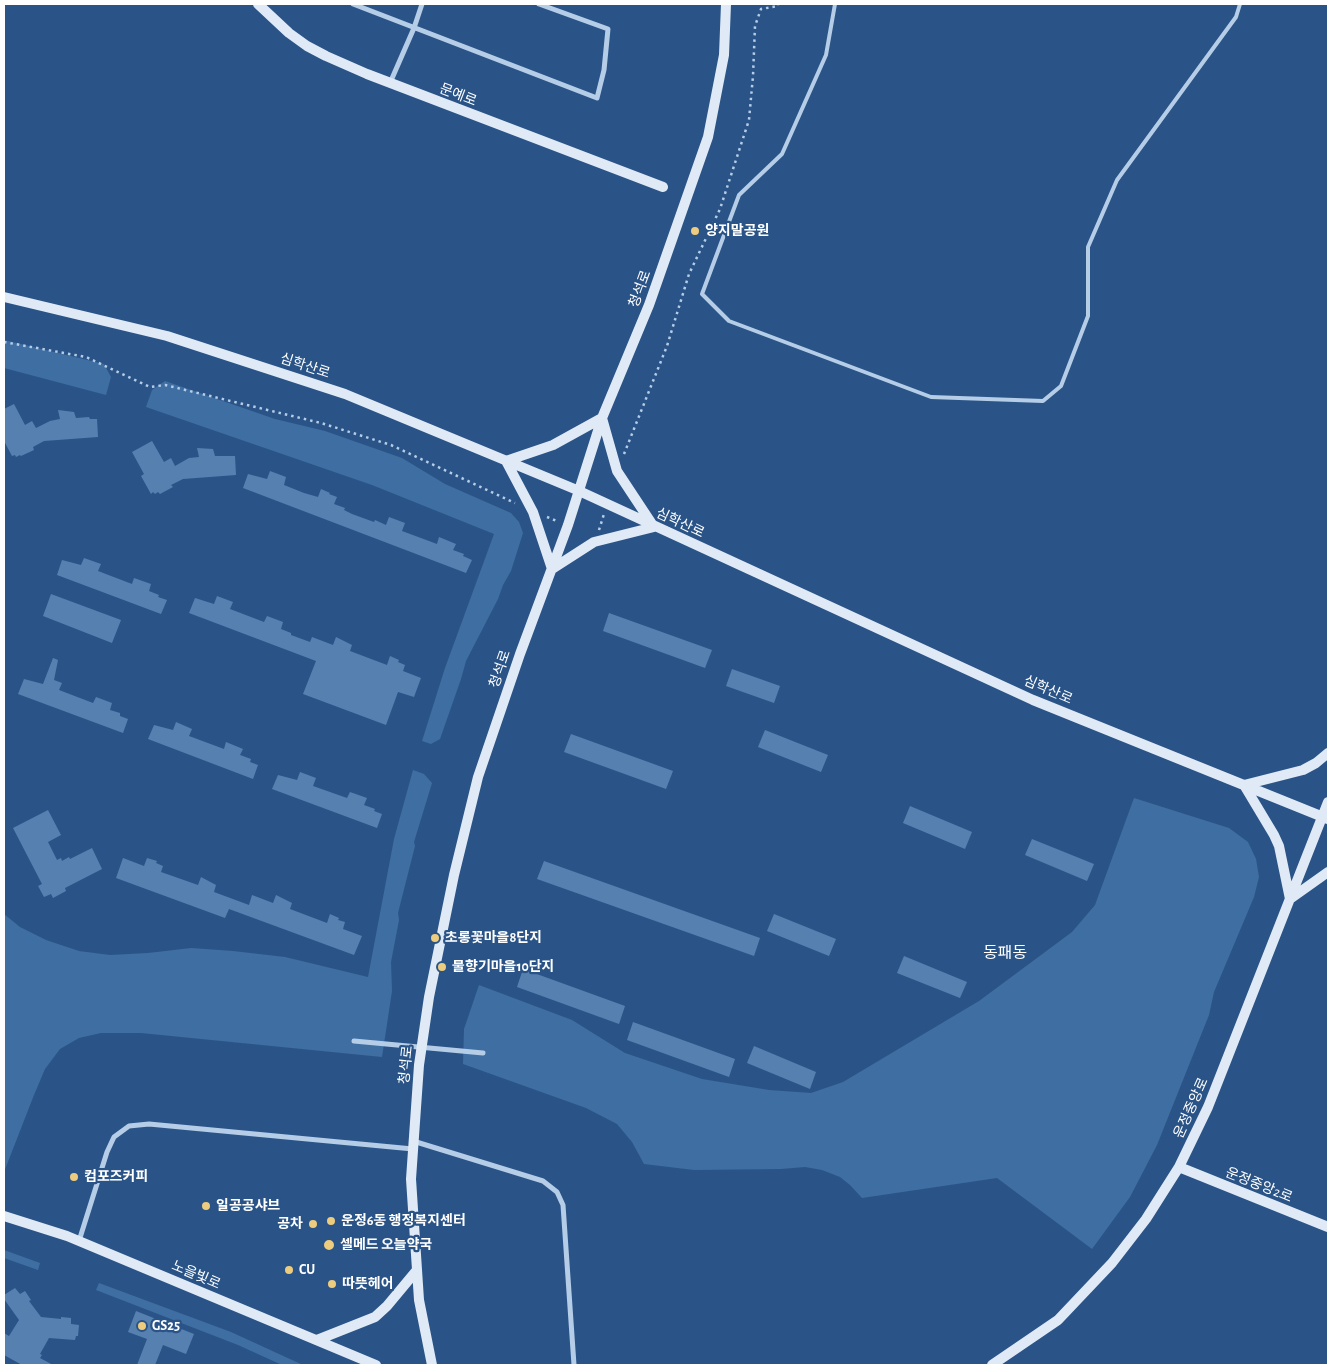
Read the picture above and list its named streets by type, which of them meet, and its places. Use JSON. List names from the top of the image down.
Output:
{
  "streets": {
    "street": [
      "문예로",
      "청석로",
      "심학산로",
      "운정중앙로",
      "운정중앙2로",
      "노을빛로"
    ]
  },
  "crossings": [
    ["청석로", "심학산로"],
    ["심학산로", "운정중앙로"],
    ["운정중앙로", "운정중앙2로"]
  ],
  "districts": ["동패동"],
  "places": [
    "양지말공원",
    "초롱꽃마을8단지",
    "물향기마을10단지",
    "컴포즈커피",
    "일공공샤브",
    "운정6동 행정복지센터",
    "공차",
    "셀메드 오늘약국",
    "CU",
    "따뜻헤어",
    "GS25"
  ]
}
